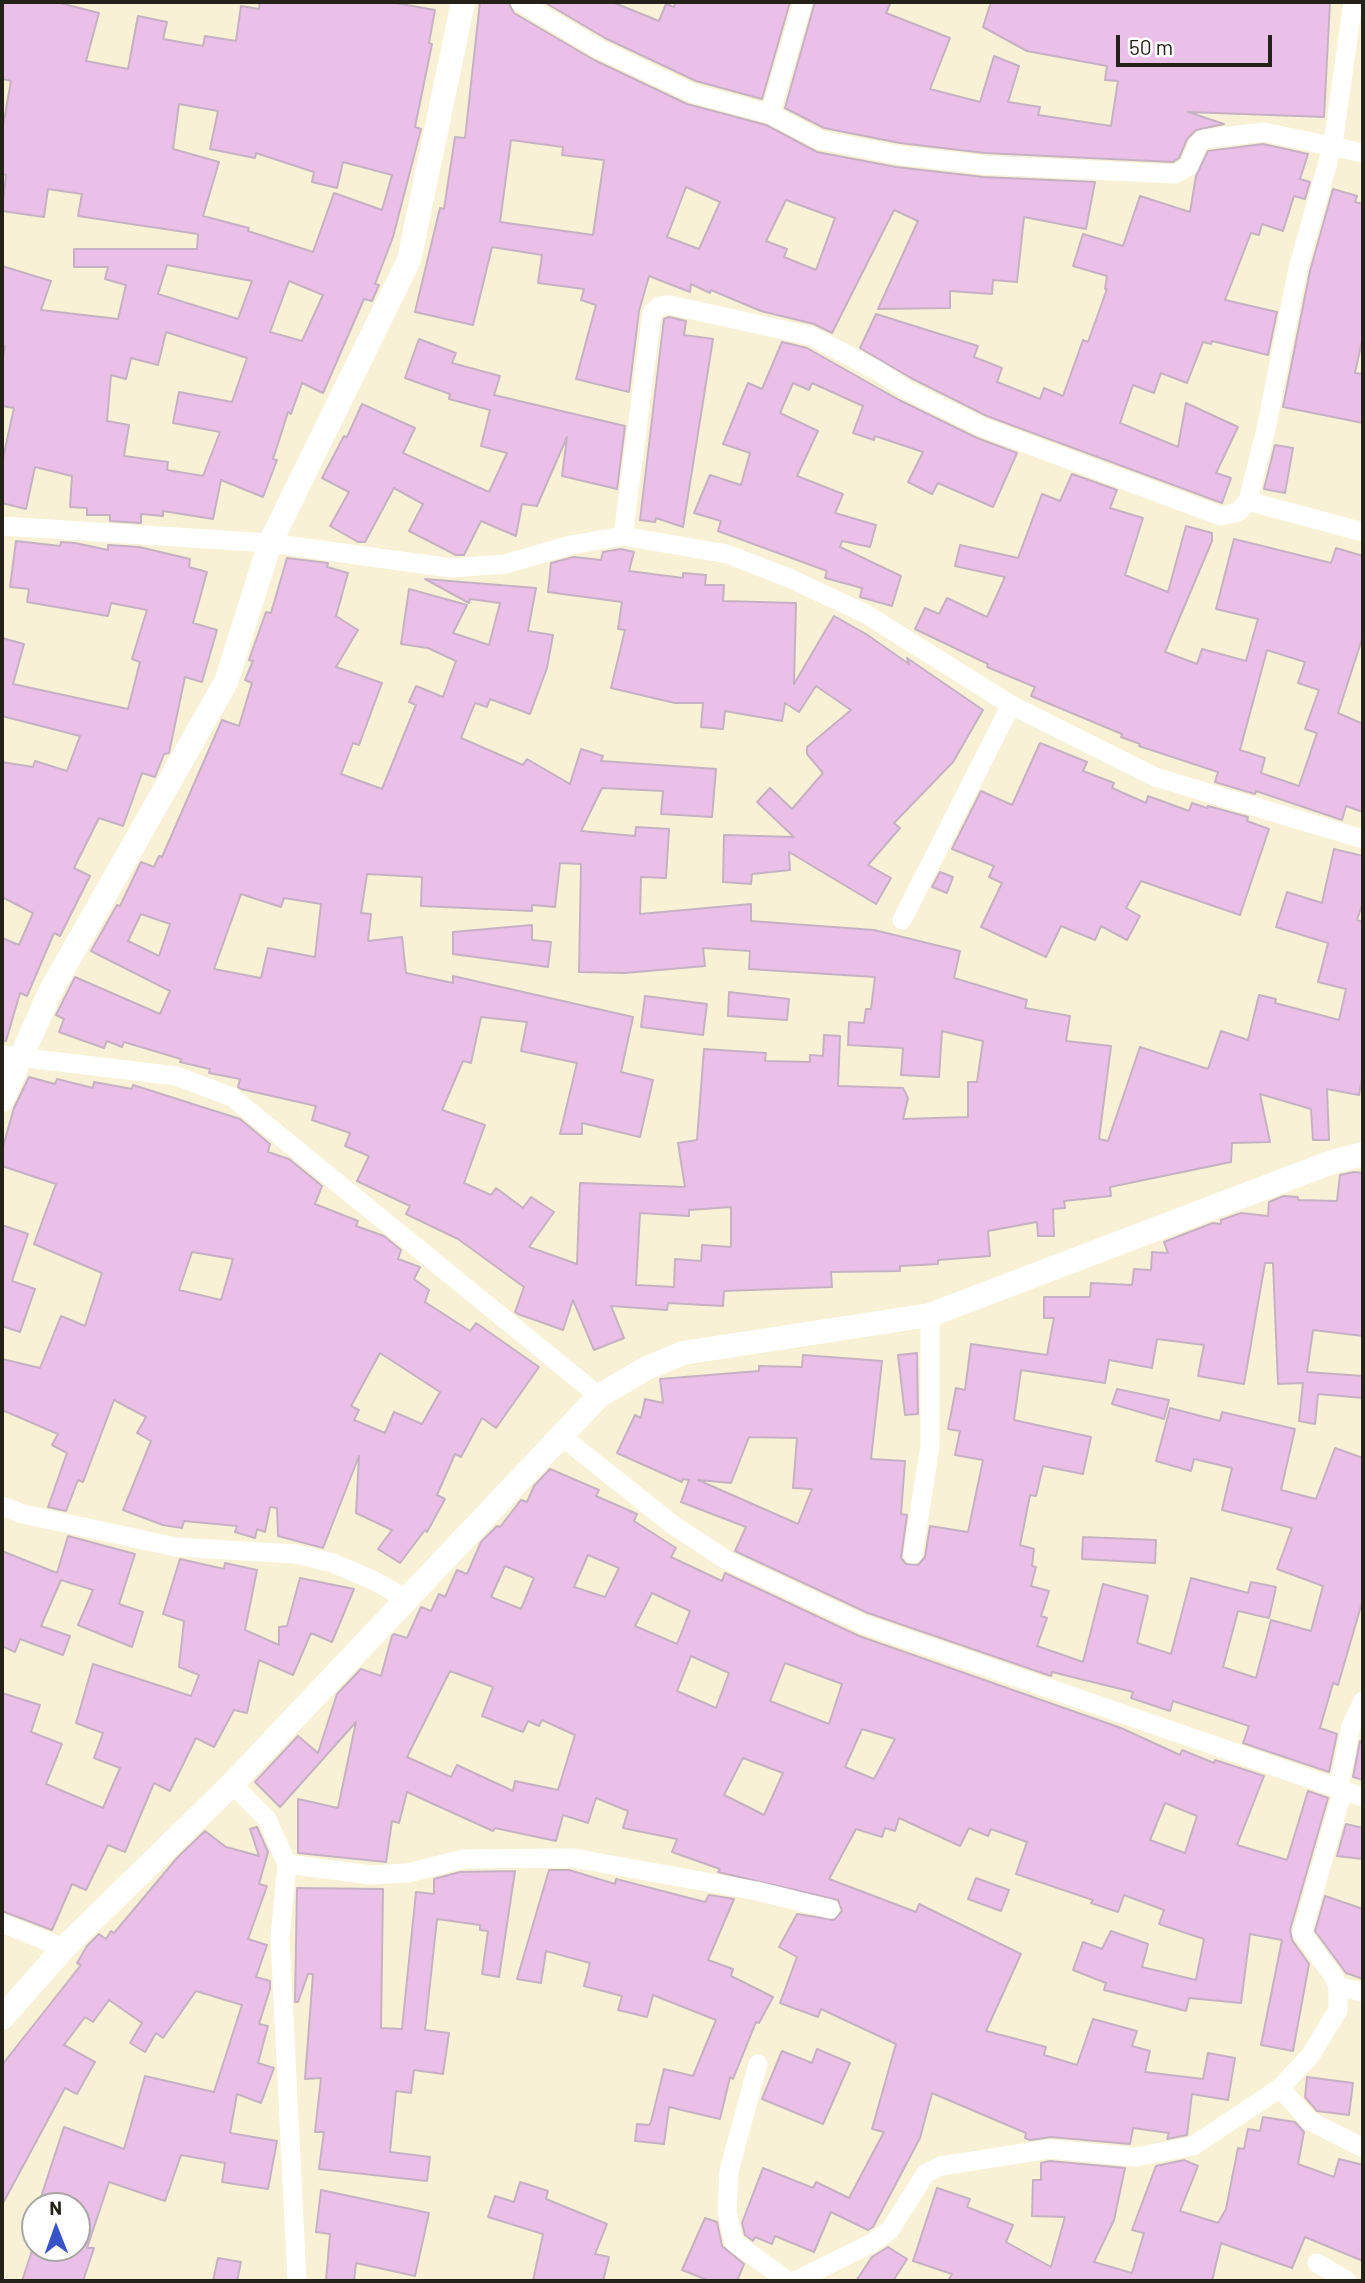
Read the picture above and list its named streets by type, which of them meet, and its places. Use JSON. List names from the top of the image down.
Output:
{
  "scale_bar": "50 m",
  "north": "top"
}
